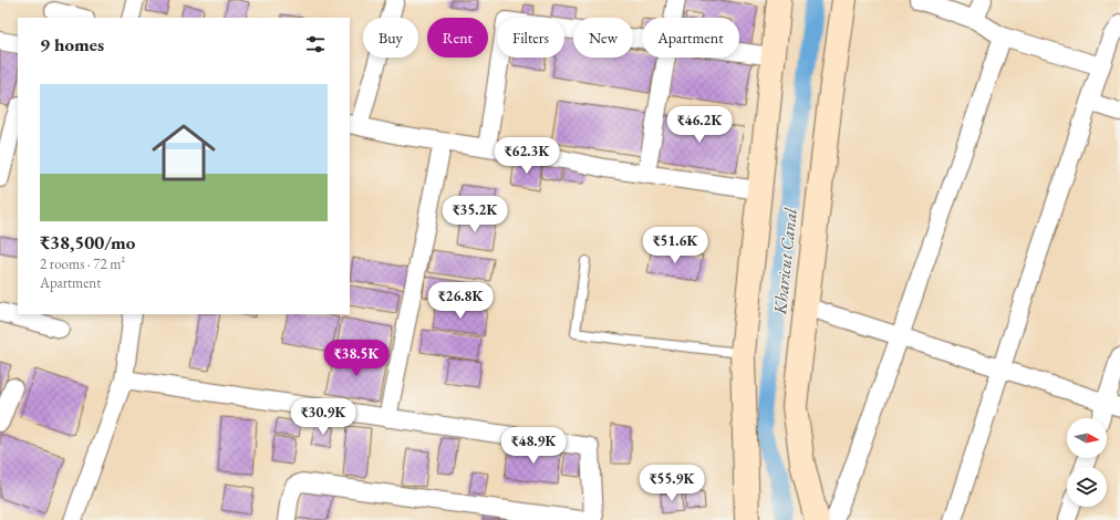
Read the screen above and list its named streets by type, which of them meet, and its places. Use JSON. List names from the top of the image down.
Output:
{
  "water": ["Kharicut Canal"],
  "north": "right",
  "page": {
    "chip": [
      "Buy",
      "Rent",
      "Filters",
      "New",
      "Apartment"
    ],
    "heading": "9 homes",
    "list": [
      {
        "name": "₹38,500/mo",
        "note": "2 rooms · 72 m² · Apartment"
      }
    ],
    "price": [
      "₹46.2K",
      "₹62.3K",
      "₹35.2K",
      "₹51.6K",
      "₹26.8K",
      "₹38.5K",
      "₹30.9K",
      "₹48.9K",
      "₹55.9K"
    ]
  }
}
